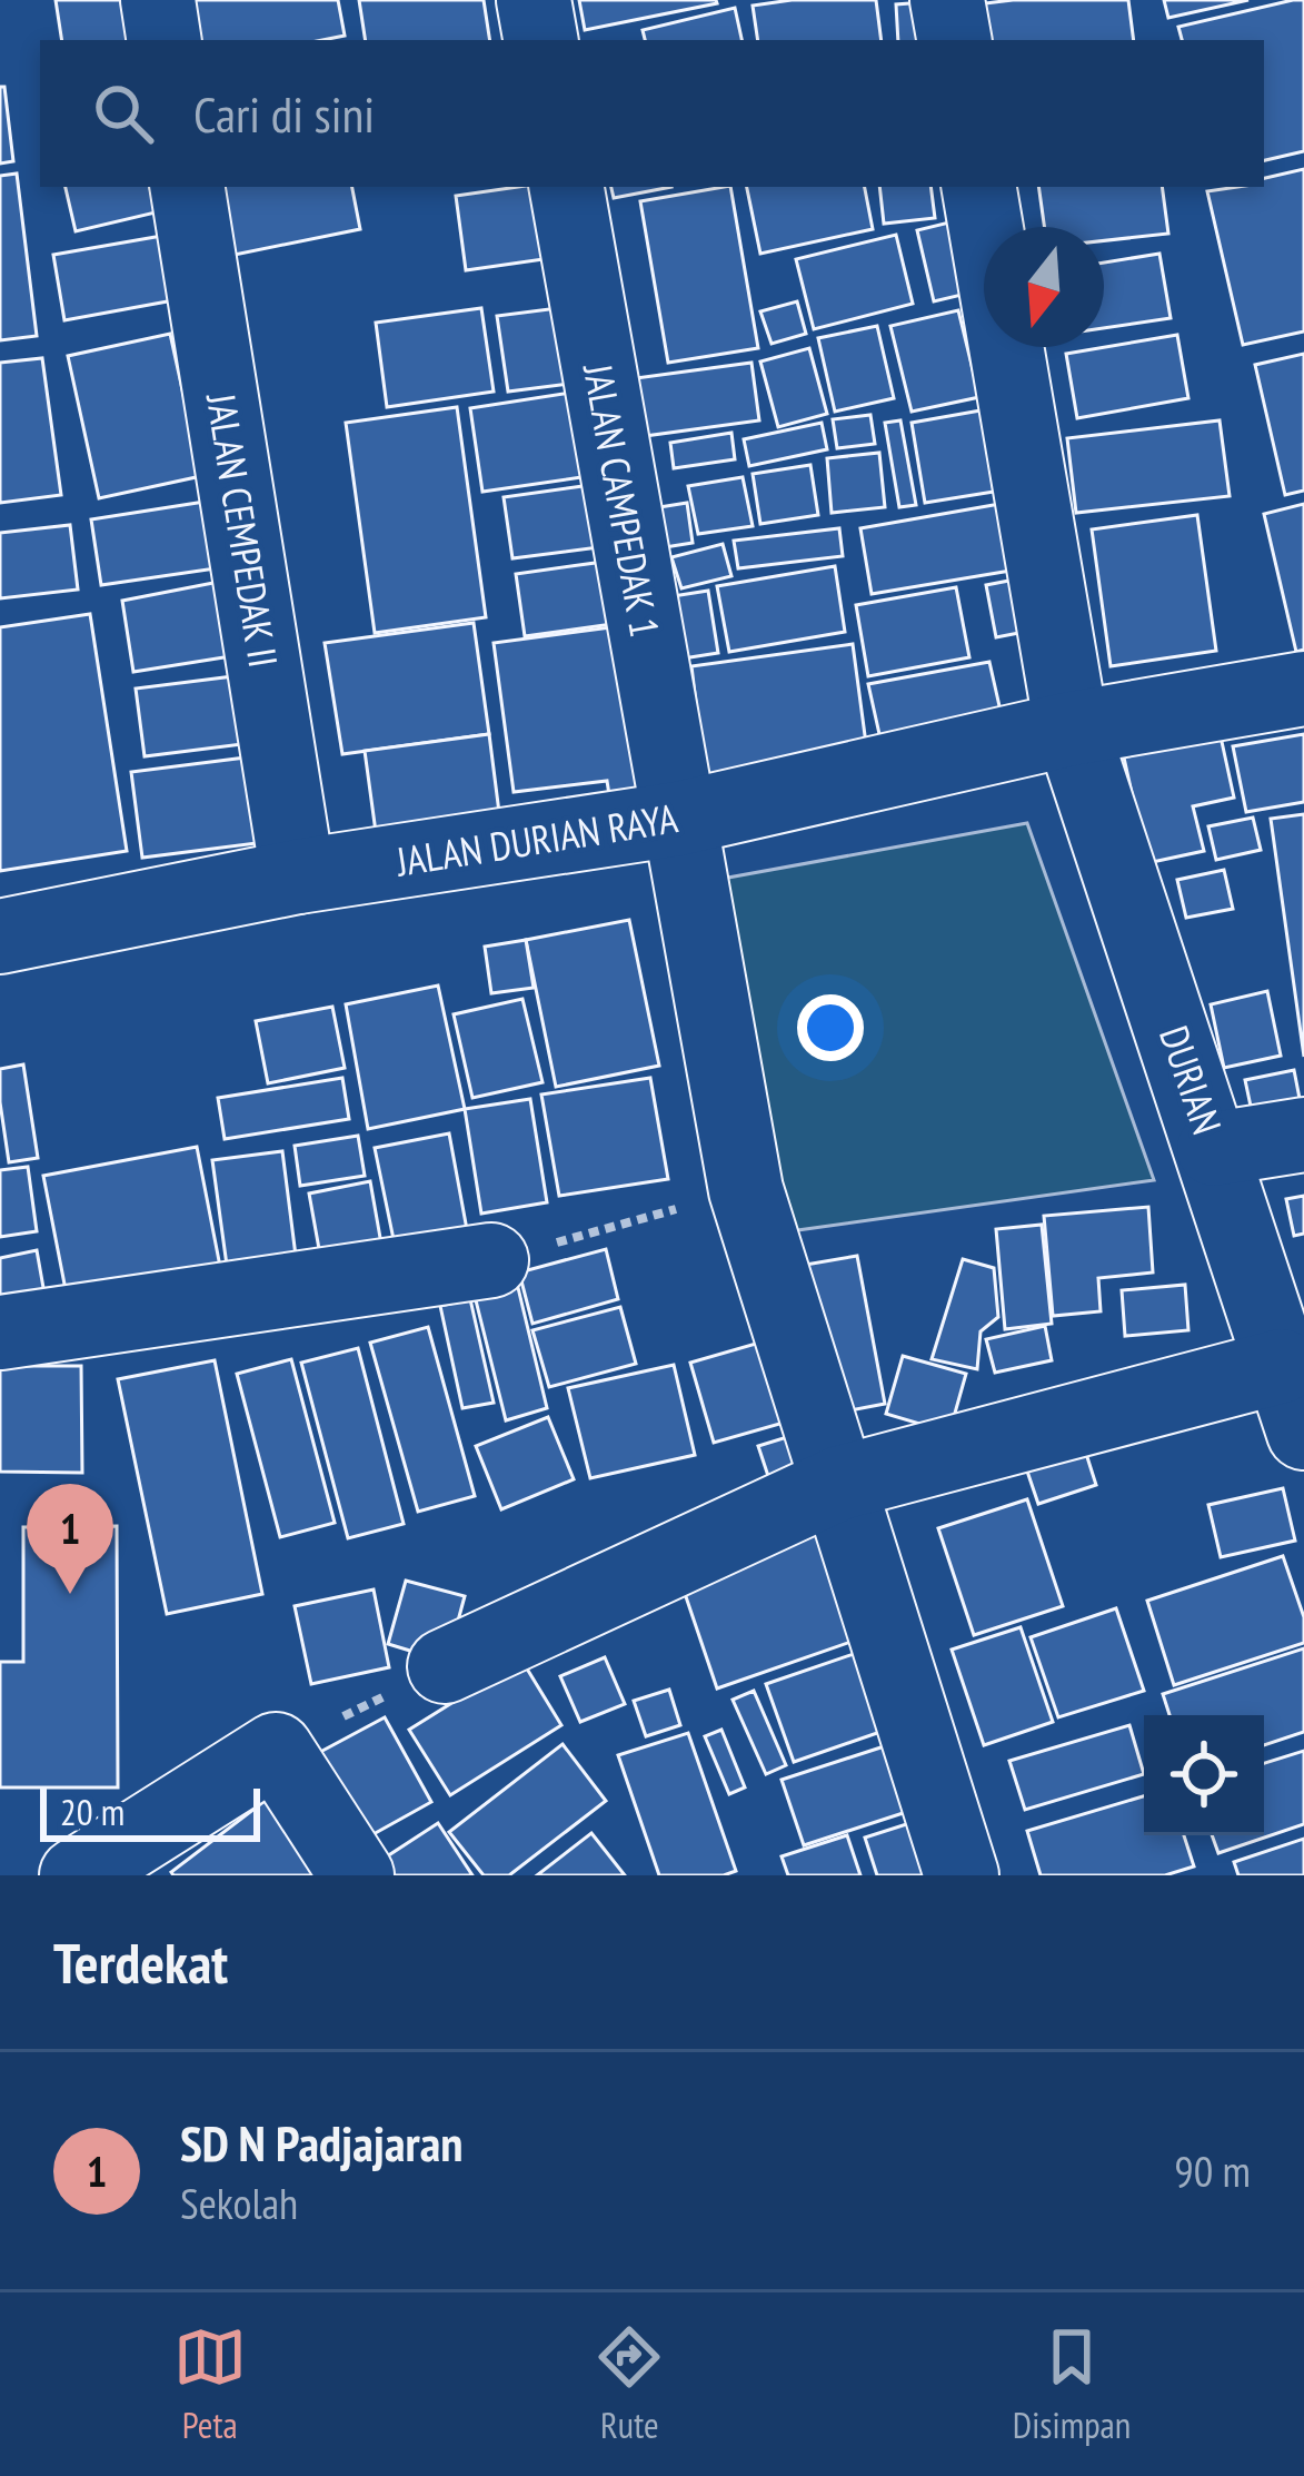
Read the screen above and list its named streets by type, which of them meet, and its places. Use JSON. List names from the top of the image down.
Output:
{
  "streets": {
    "street": [
      "JALAN CAMPEDAK 1",
      "JALAN CEMPEDAK II",
      "JALAN DURIAN RAYA",
      "DURIAN"
    ]
  },
  "crossings": [
    ["JALAN CAMPEDAK 1", "JALAN DURIAN RAYA"],
    ["JALAN CEMPEDAK II", "JALAN DURIAN RAYA"],
    ["JALAN DURIAN RAYA", "DURIAN"]
  ],
  "scale_bar": "20 m",
  "north": "bottom",
  "page": {
    "search": "Cari di sini",
    "pins": "1",
    "scale": "20 m",
    "heading": "Terdekat",
    "list": [
      {
        "mark": "1",
        "name": "SD N Padjajaran",
        "note": "Sekolah",
        "value": "90 m"
      }
    ],
    "nav": ["Peta", "Rute", "Disimpan"]
  }
}
